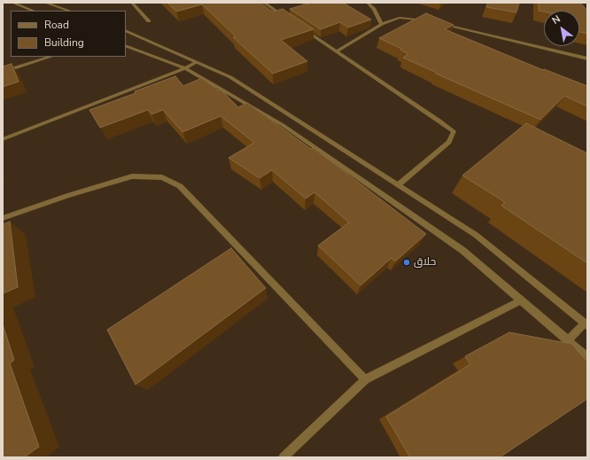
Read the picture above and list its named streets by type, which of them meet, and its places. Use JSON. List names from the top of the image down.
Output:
{
  "places": ["حلاق"],
  "legend": ["Road", "Building"],
  "north": "top left"
}
